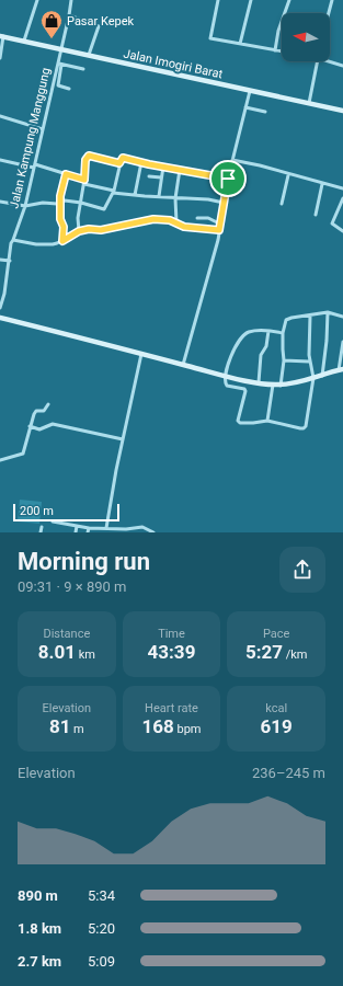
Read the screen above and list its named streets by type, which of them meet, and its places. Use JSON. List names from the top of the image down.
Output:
{
  "streets": {
    "street": ["Jalan Imogiri Barat", "Jalan Kampung Manggung"]
  },
  "crossings": [
    ["Jalan Imogiri Barat", "Jalan Kampung Manggung"]
  ],
  "places": {
    "shop": ["Pasar Kepek"]
  },
  "scale_bar": "200 m",
  "north": "left",
  "page": {
    "scale": "200 m",
    "heading": ["Morning run", "09:31 · 9 × 890 m"],
    "stats": [
      ["Distance", "8.01 km"],
      ["Time", "43:39"],
      ["Pace", "5:27 /km"],
      ["Elevation", "81 m"],
      ["Heart rate", "168 bpm"],
      ["kcal", "619"]
    ],
    "chart": ["Elevation", "236–245 m"],
    "list": [
      {
        "name": "890 m",
        "note": "5:34"
      },
      {
        "name": "1.8 km",
        "note": "5:20"
      },
      {
        "name": "2.7 km",
        "note": "5:09"
      }
    ]
  }
}
